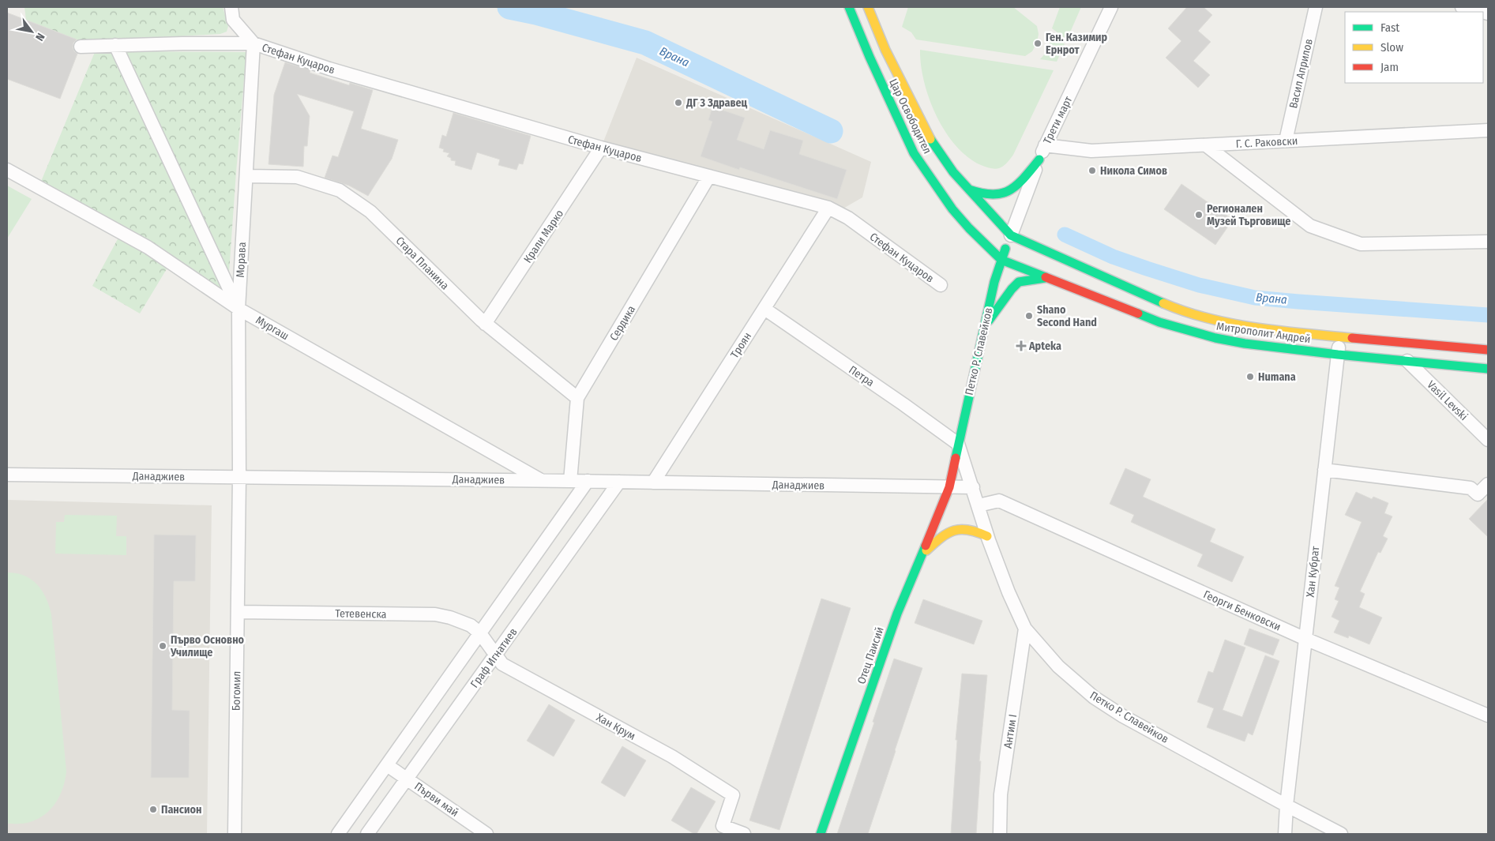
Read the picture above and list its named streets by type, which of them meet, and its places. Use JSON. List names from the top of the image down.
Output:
{
  "streets": {
    "main road": [
      "Цар Освободител",
      "Митрополит Андрей",
      "Петко Р. Славейков",
      "Отец Паисий"
    ],
    "street": [
      "Стефан Куцаров",
      "Васил Априлов",
      "Трети март",
      "Г. С. Раковски",
      "Крали Марко",
      "Морава",
      "Стара Планина",
      "Сердика",
      "Мургаш",
      "Троян",
      "Петра",
      "Vasil Levski",
      "Данаджиев",
      "Хан Кубрат",
      "Георги Бенковски",
      "Тетевенска",
      "Граф Игнатиев",
      "Богомил",
      "Хан Крум",
      "Антим I",
      "Първи май"
    ]
  },
  "crossings": [
    ["Стефан Куцаров", "Крали Марко"],
    ["Стефан Куцаров", "Морава"],
    ["Стефан Куцаров", "Сердика"],
    ["Стефан Куцаров", "Троян"],
    ["Васил Априлов", "Г. С. Раковски"],
    ["Цар Освободител", "Трети март"],
    ["Цар Освободител", "Митрополит Андрей"],
    ["Цар Освободител", "Петко Р. Славейков"],
    ["Трети март", "Г. С. Раковски"],
    ["Трети март", "Митрополит Андрей"],
    ["Трети март", "Петко Р. Славейков"],
    ["Крали Марко", "Стара Планина"],
    ["Морава", "Стара Планина"],
    ["Морава", "Мургаш"],
    ["Морава", "Данаджиев"],
    ["Морава", "Богомил"],
    ["Стара Планина", "Сердика"],
    ["Сердика", "Данаджиев"],
    ["Мургаш", "Данаджиев"],
    ["Митрополит Андрей", "Петко Р. Славейков"],
    ["Митрополит Андрей", "Vasil Levski"],
    ["Митрополит Андрей", "Хан Кубрат"],
    ["Троян", "Петра"],
    ["Троян", "Данаджиев"],
    ["Петко Р. Славейков", "Петра"],
    ["Петко Р. Славейков", "Данаджиев"],
    ["Петко Р. Славейков", "Хан Кубрат"],
    ["Петко Р. Славейков", "Георги Бенковски"],
    ["Петко Р. Славейков", "Отец Паисий"],
    ["Петко Р. Славейков", "Антим I"],
    ["Данаджиев", "Отец Паисий"],
    ["Данаджиев", "Граф Игнатиев"],
    ["Данаджиев", "Богомил"],
    ["Хан Кубрат", "Георги Бенковски"],
    ["Тетевенска", "Богомил"],
    ["Тетевенска", "Хан Крум"],
    ["Граф Игнатиев", "Хан Крум"],
    ["Граф Игнатиев", "Първи май"]
  ],
  "water": ["Врана"],
  "places": {
    "other": [
      "Ген. Казимир Ернрот",
      "ДГ 3 Здравец",
      "Никола Симов",
      "Регионален Музей Търговище",
      "Shano Second Hand",
      "Humana",
      "Първо Основно Училище",
      "Пансион"
    ],
    "health": ["Apteka"]
  },
  "legend": ["Fast", "Slow", "Jam"],
  "north": "bottom right"
}
